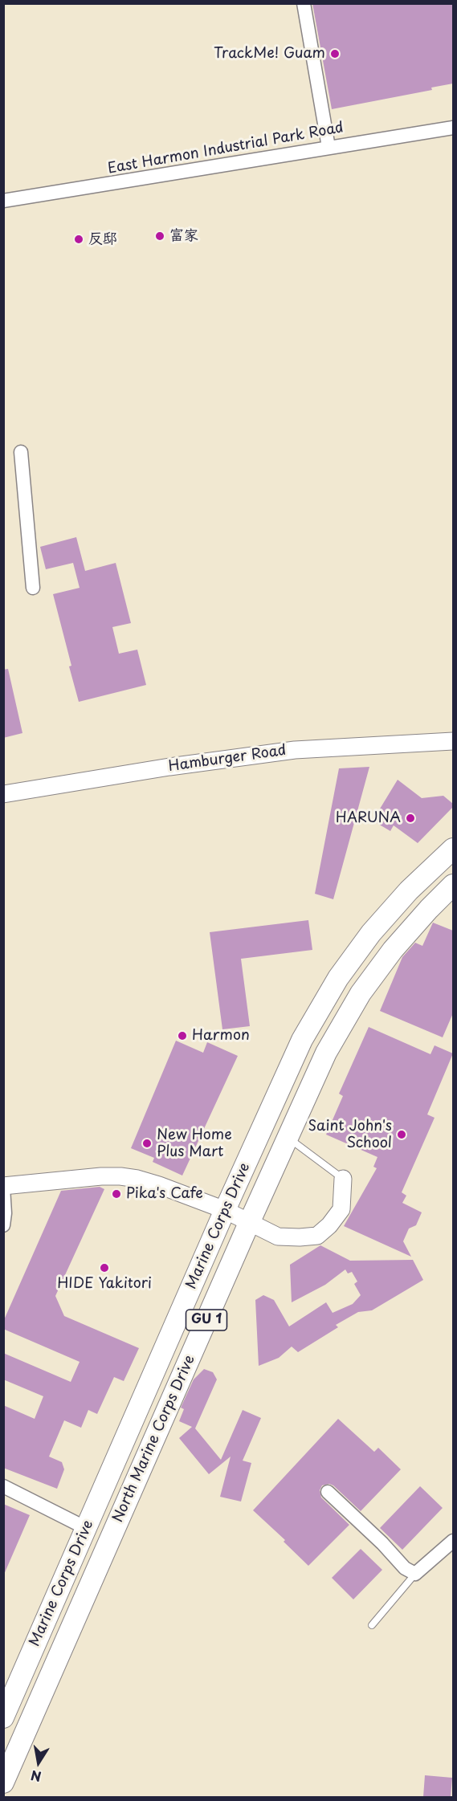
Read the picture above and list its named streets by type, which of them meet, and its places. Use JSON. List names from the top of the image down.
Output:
{
  "streets": {
    "main road": ["Marine Corps Drive", "GU 1", "North Marine Corps Drive"],
    "street": ["East Harmon Industrial Park Road", "Hamburger Road"]
  },
  "places": [
    "TrackMe! Guam",
    "富家",
    "反邸",
    "HARUNA",
    "Harmon",
    "Saint John's School",
    "New Home Plus Mart",
    "Pika's Cafe",
    "HIDE Yakitori"
  ],
  "north": "bottom"
}
